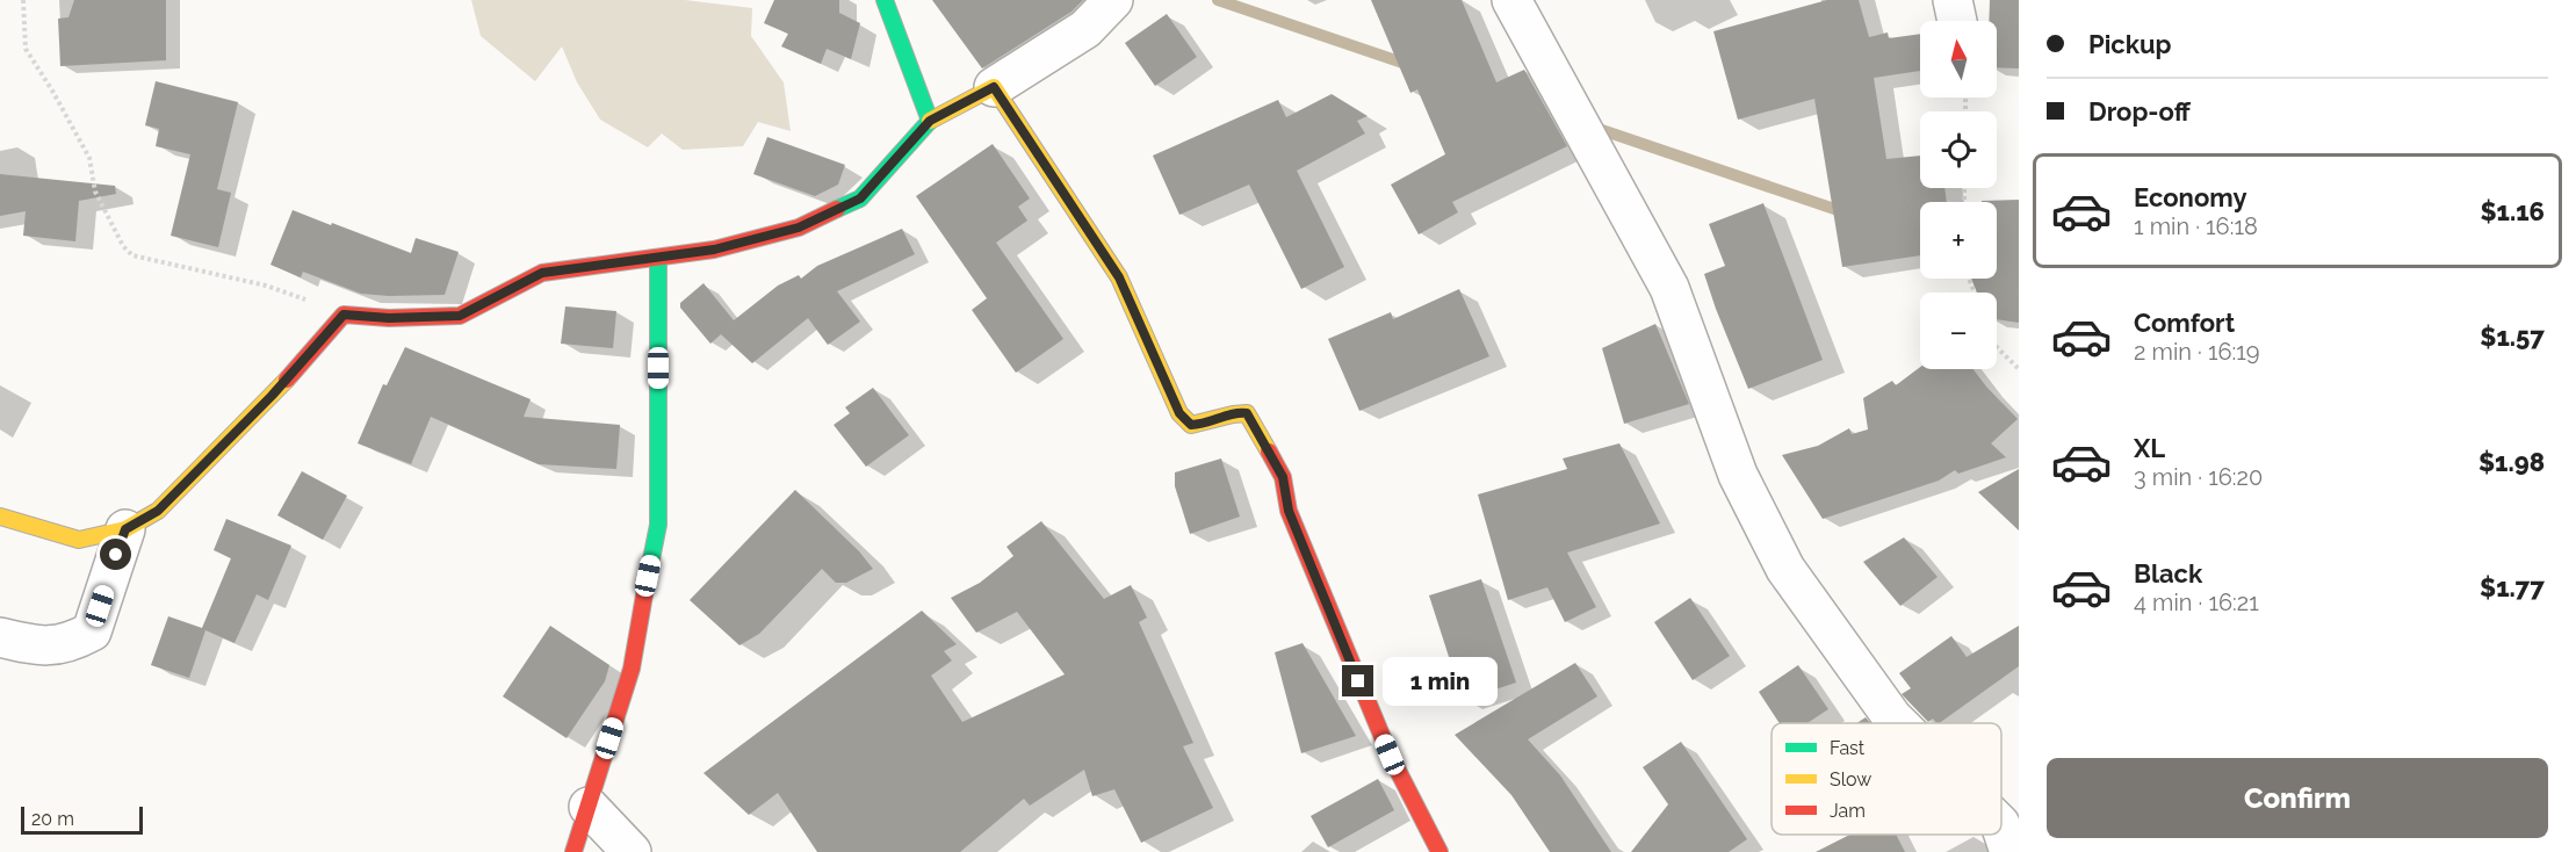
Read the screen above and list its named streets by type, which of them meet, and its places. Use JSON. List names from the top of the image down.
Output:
{
  "legend": ["Fast", "Slow", "Jam"],
  "scale_bar": "20 m",
  "north": "top",
  "page": {
    "banner": ["Pickup", "Drop-off"],
    "map_buttons": ["+", "−"],
    "list": [
      {
        "name": "Economy",
        "note": "1 min · 16:18",
        "value": "$1.16"
      },
      {
        "name": "Comfort",
        "note": "2 min · 16:19",
        "value": "$1.57"
      },
      {
        "name": "XL",
        "note": "3 min · 16:20",
        "value": "$1.98"
      },
      {
        "name": "Black",
        "note": "4 min · 16:21",
        "value": "$1.77"
      }
    ],
    "bubble": "1 min",
    "buttons": "Confirm",
    "scale": "20 m"
  }
}
